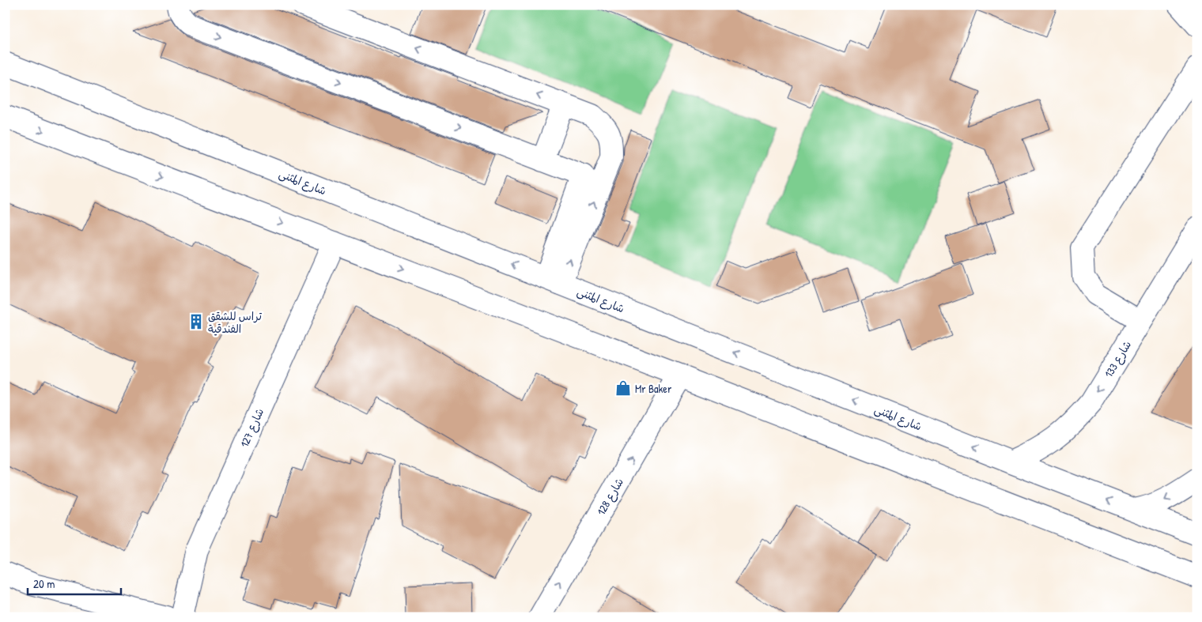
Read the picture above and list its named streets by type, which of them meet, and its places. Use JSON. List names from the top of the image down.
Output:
{
  "streets": {
    "street": [
      "شارع المثنى",
      "شارع 133",
      "شارع 127",
      "شارع 128"
    ]
  },
  "crossings": [
    ["شارع المثنى", "شارع 133"]
  ],
  "one_way": ["شارع 128"],
  "places": {
    "building": ["تراس للشقق الفندقية"],
    "shop": ["Mr Baker"]
  },
  "scale_bar": "20 m"
}
